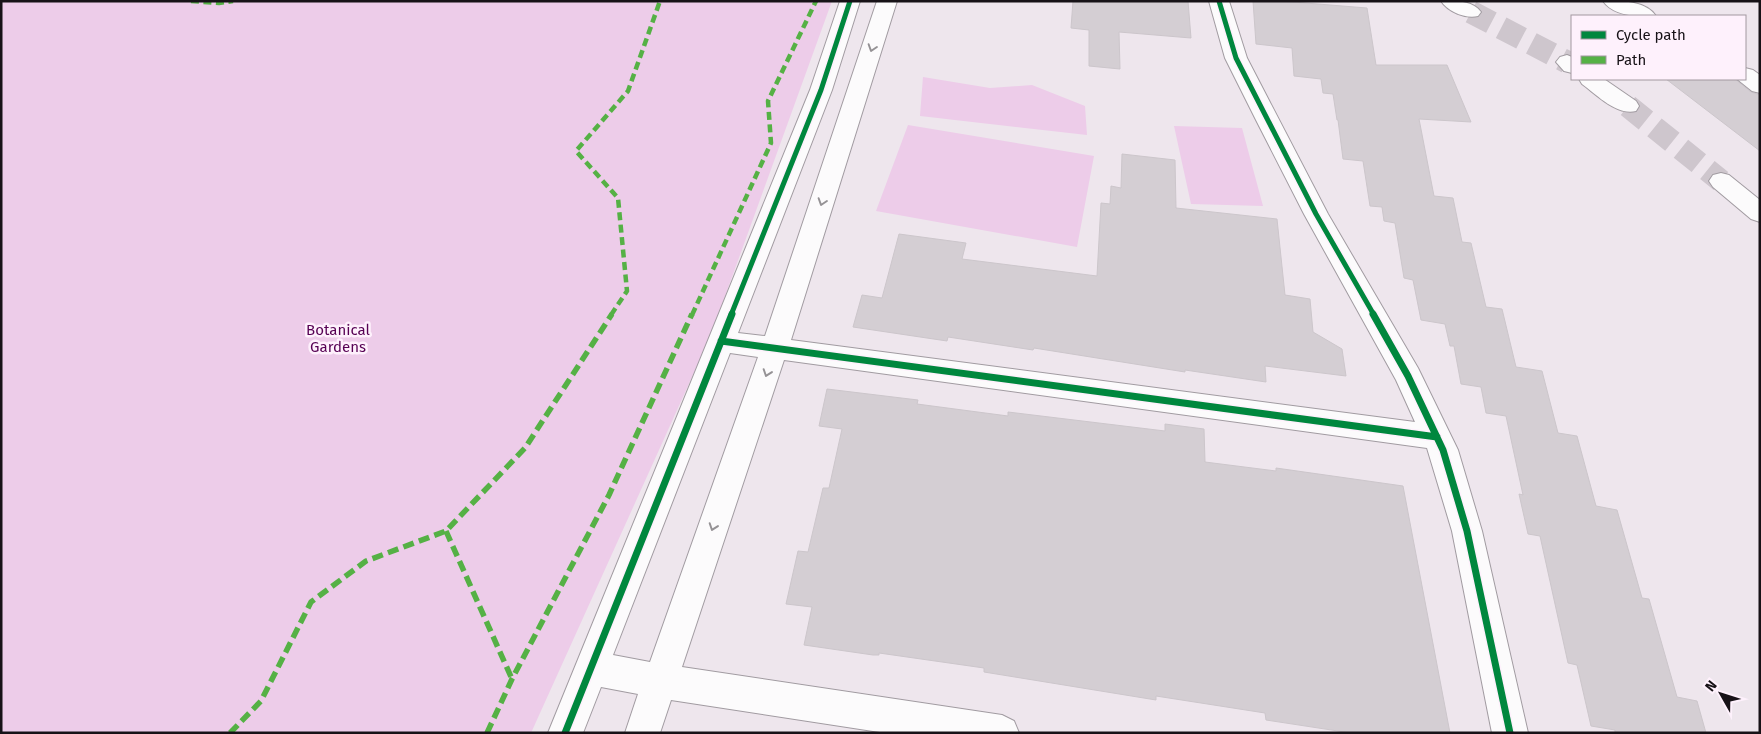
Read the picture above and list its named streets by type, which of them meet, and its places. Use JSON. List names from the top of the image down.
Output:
{
  "parks": ["Botanical Gardens"],
  "legend": ["Cycle path", "Path"],
  "north": "top left"
}
